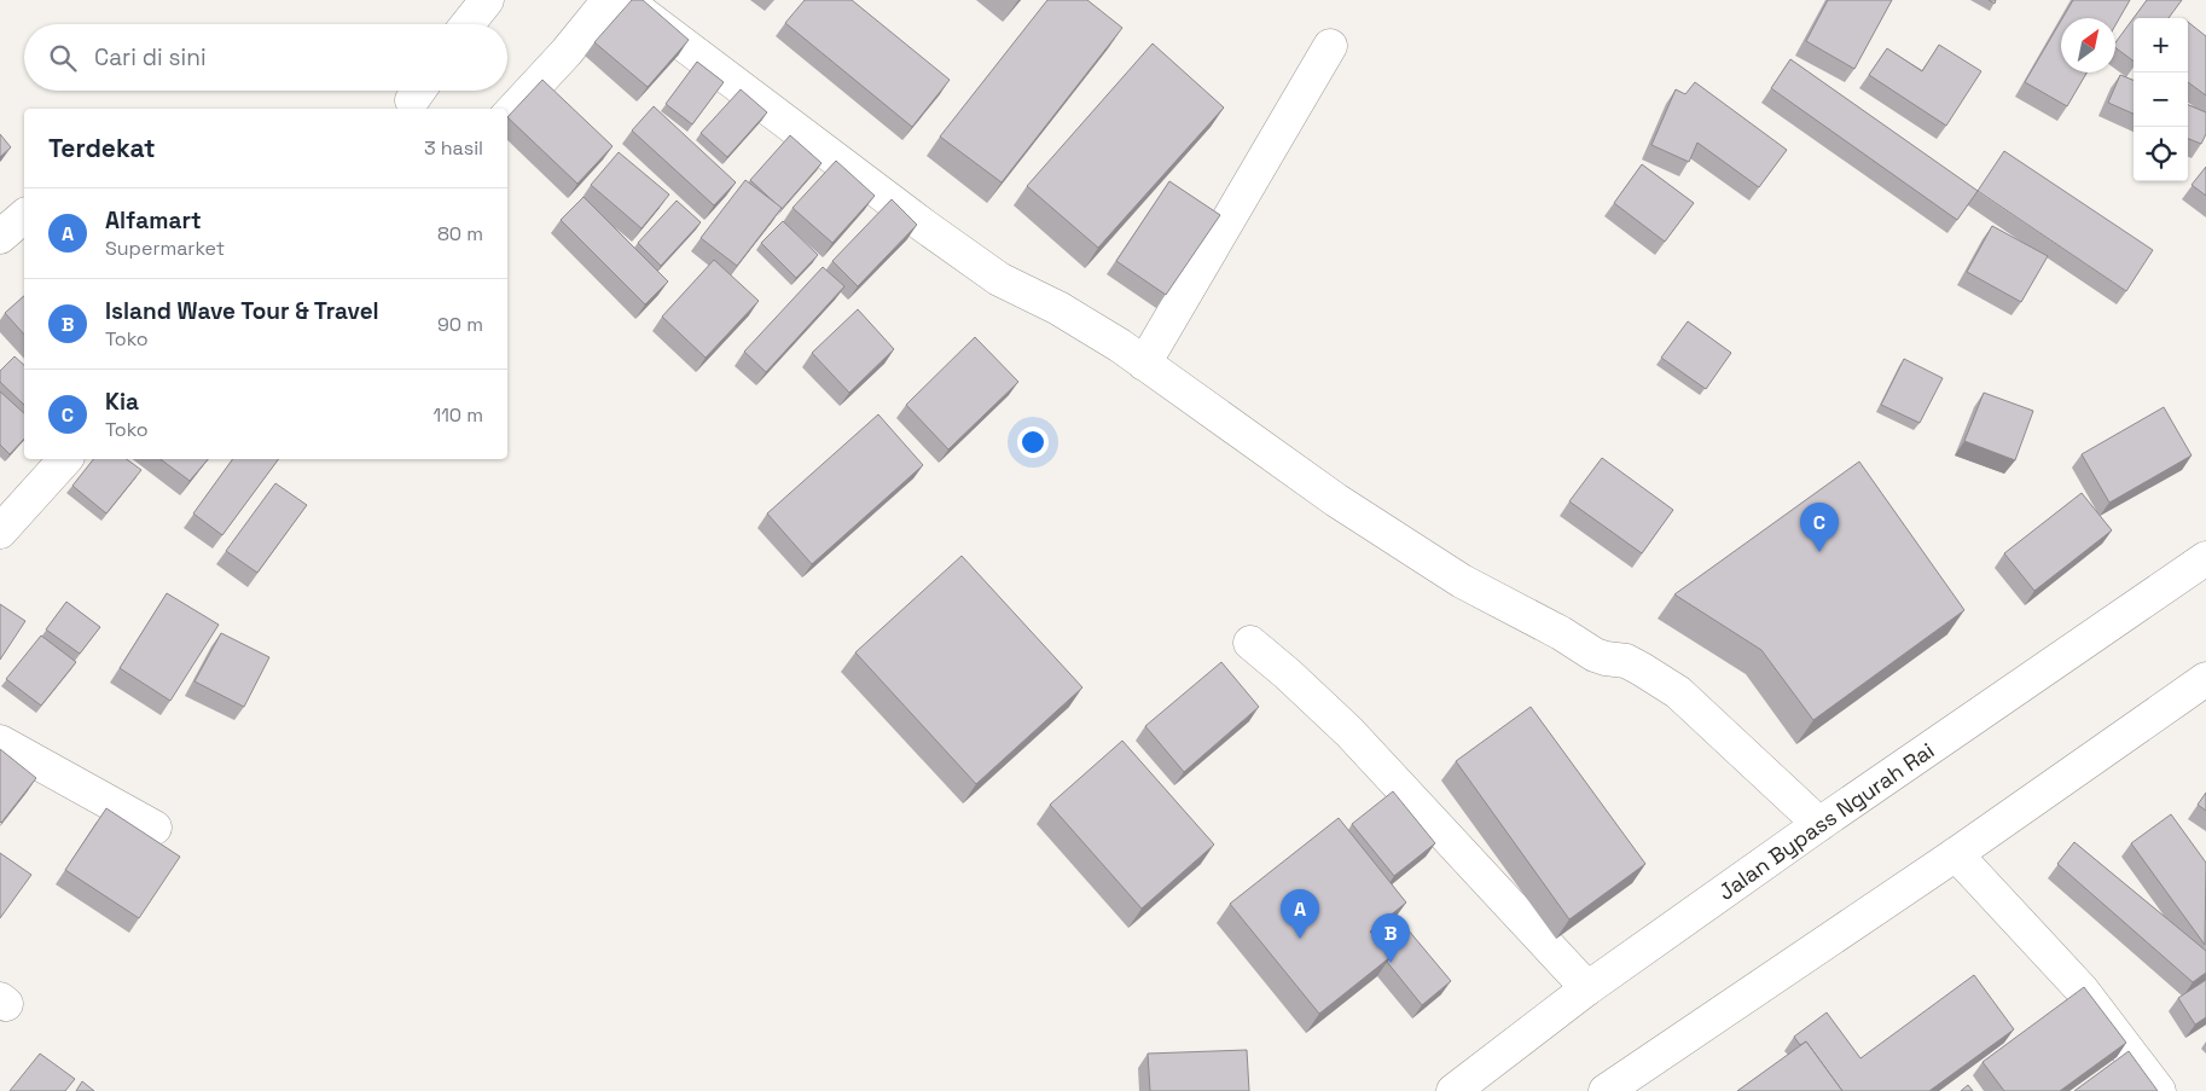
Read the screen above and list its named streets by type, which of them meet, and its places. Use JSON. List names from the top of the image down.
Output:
{
  "streets": {
    "main road": ["Jalan Bypass Ngurah Rai"]
  },
  "north": "top right",
  "page": {
    "map_buttons": ["+", "−"],
    "search": "Cari di sini",
    "heading": ["Terdekat", "3 hasil"],
    "list": [
      {
        "mark": "A",
        "name": "Alfamart",
        "note": "Supermarket",
        "value": "80 m"
      },
      {
        "mark": "B",
        "name": "Island Wave Tour & Travel",
        "note": "Toko",
        "value": "90 m"
      },
      {
        "mark": "C",
        "name": "Kia",
        "note": "Toko",
        "value": "110 m"
      }
    ],
    "pins": ["C", "A", "B"]
  }
}
